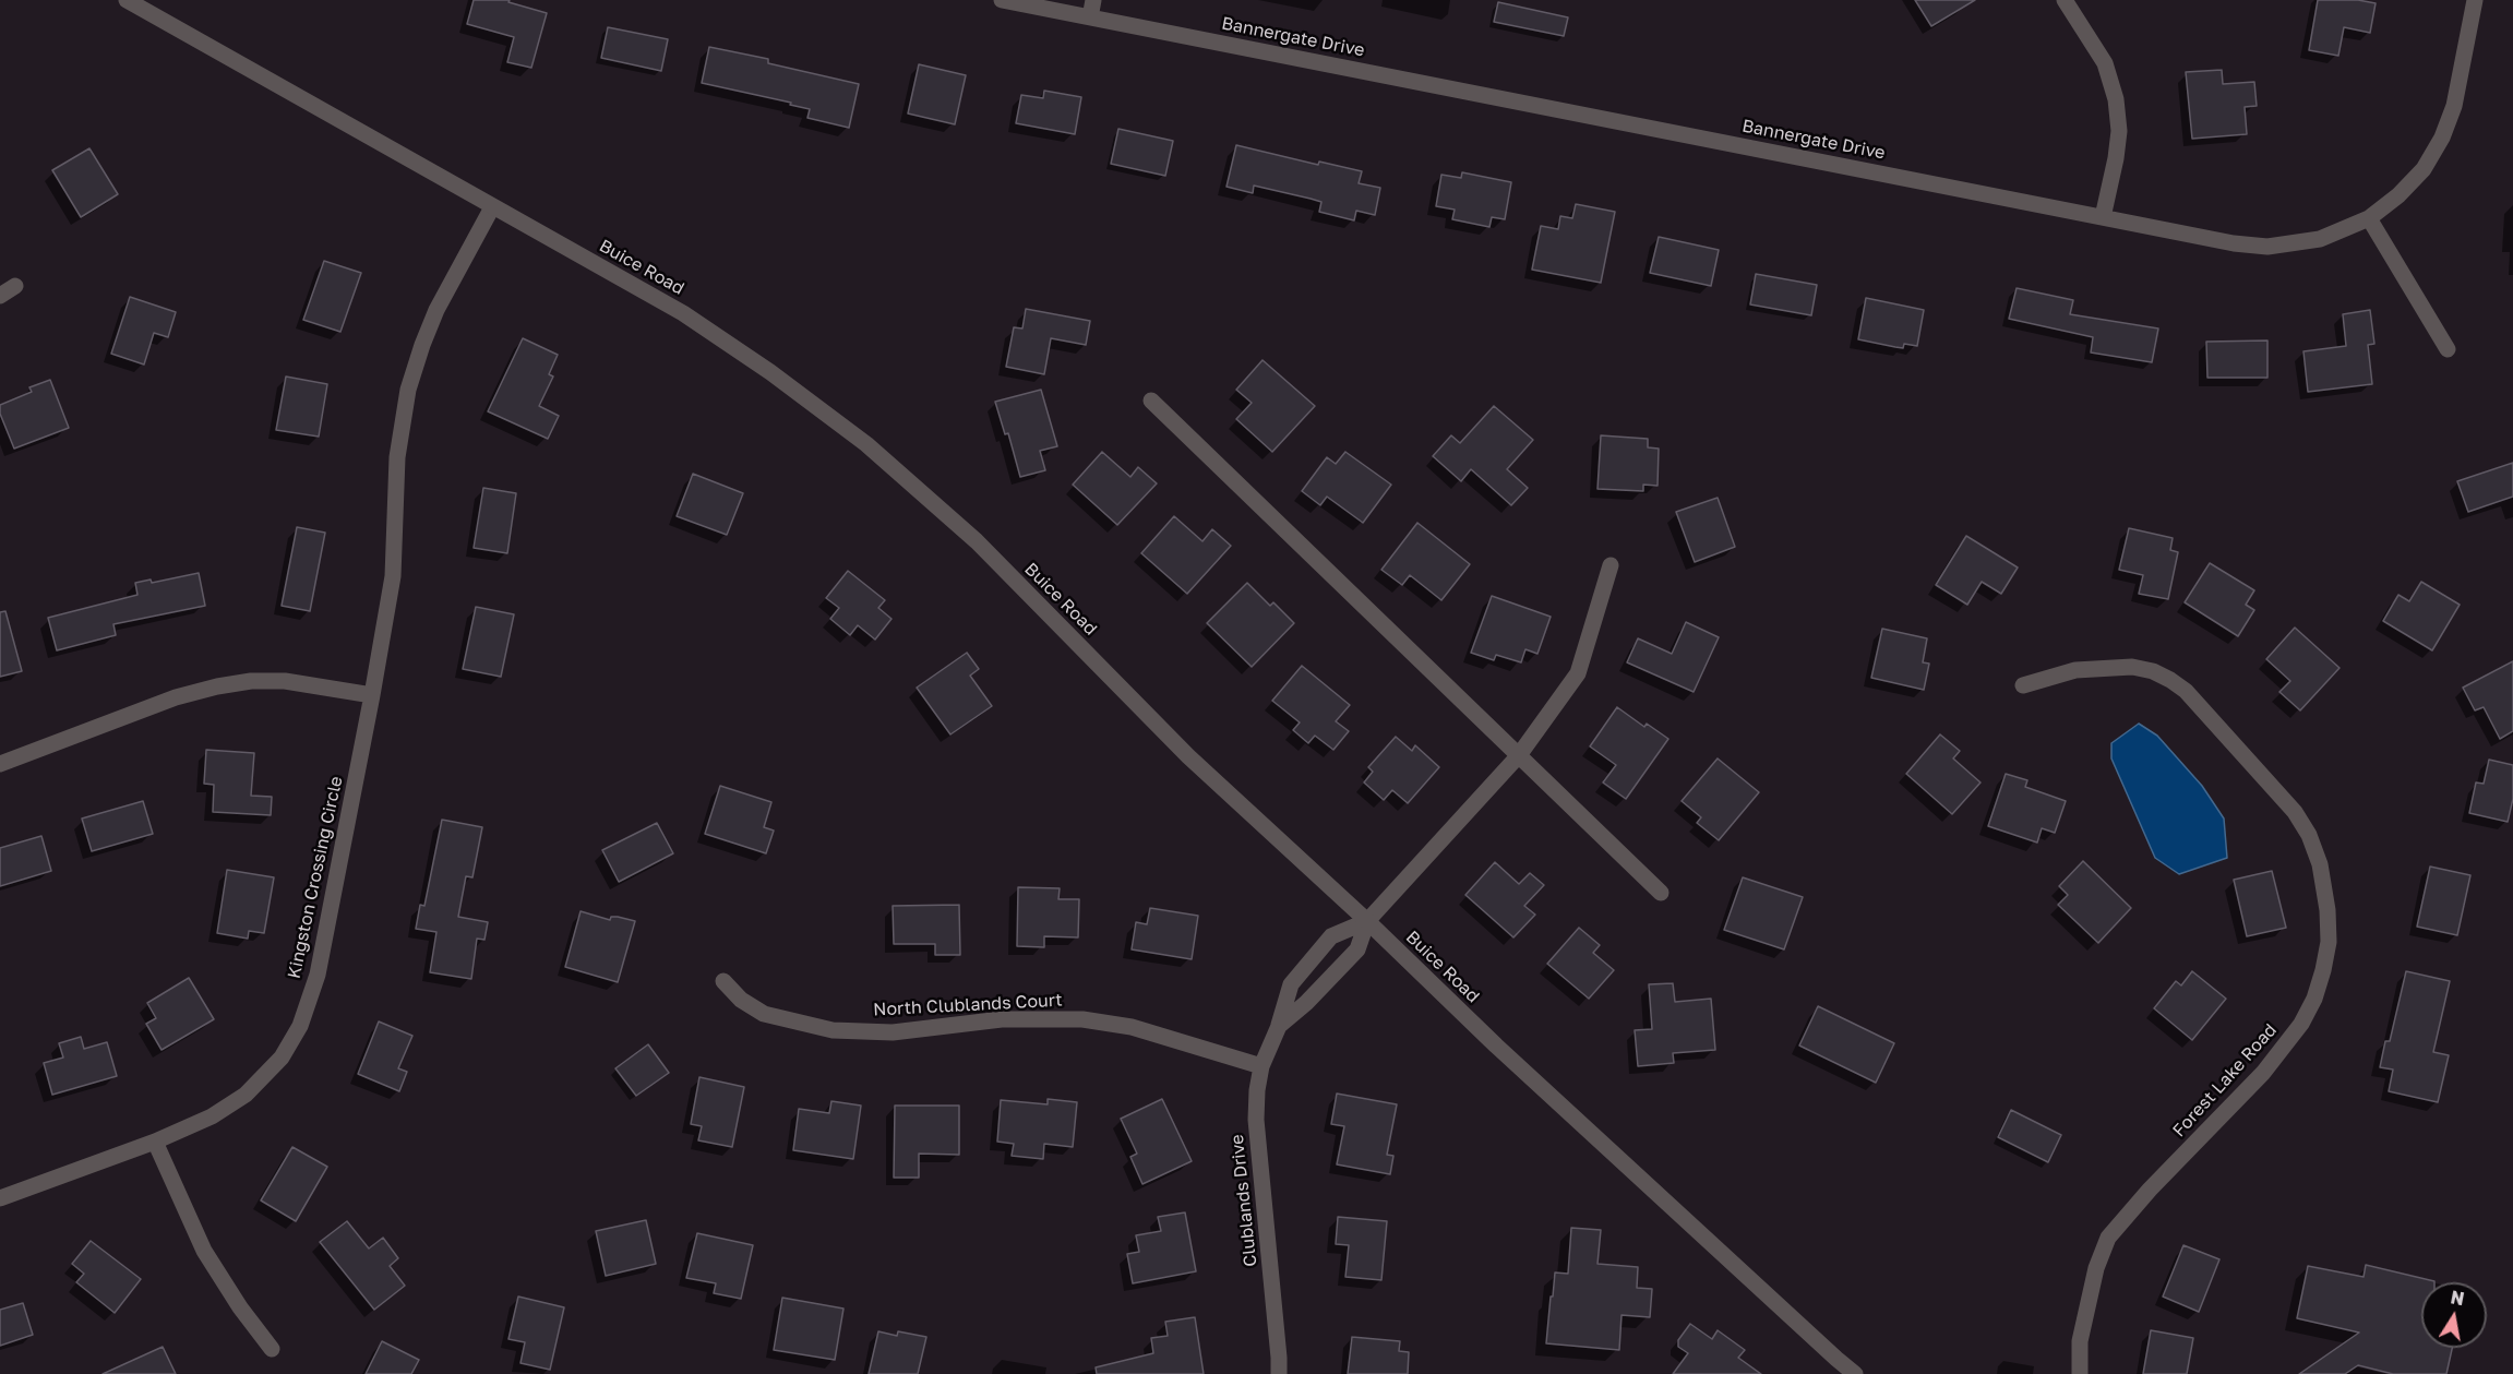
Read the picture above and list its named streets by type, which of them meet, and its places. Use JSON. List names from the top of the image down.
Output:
{
  "streets": {
    "street": [
      "Bannergate Drive",
      "Buice Road",
      "Kingston Crossing Circle",
      "North Clublands Court",
      "Forest Lake Road",
      "Clublands Drive"
    ]
  },
  "crossings": [
    ["Buice Road", "Kingston Crossing Circle"],
    ["Buice Road", "Clublands Drive"],
    ["North Clublands Court", "Clublands Drive"]
  ],
  "north": "top"
}
